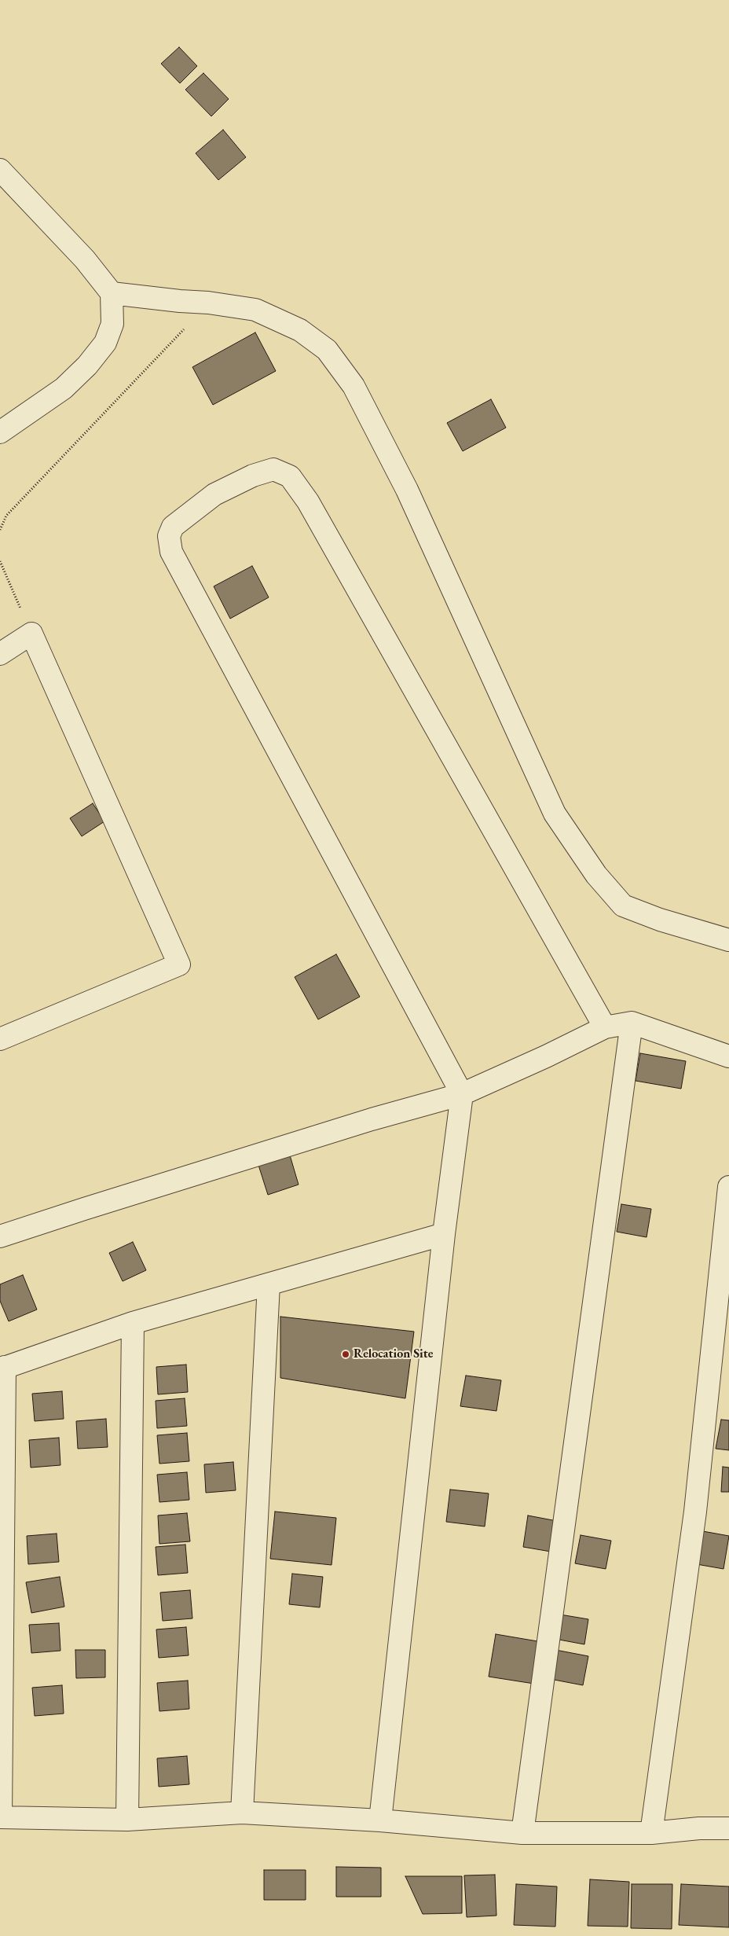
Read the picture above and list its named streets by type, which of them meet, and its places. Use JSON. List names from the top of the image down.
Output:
{
  "places": ["Relocation Site"]
}
